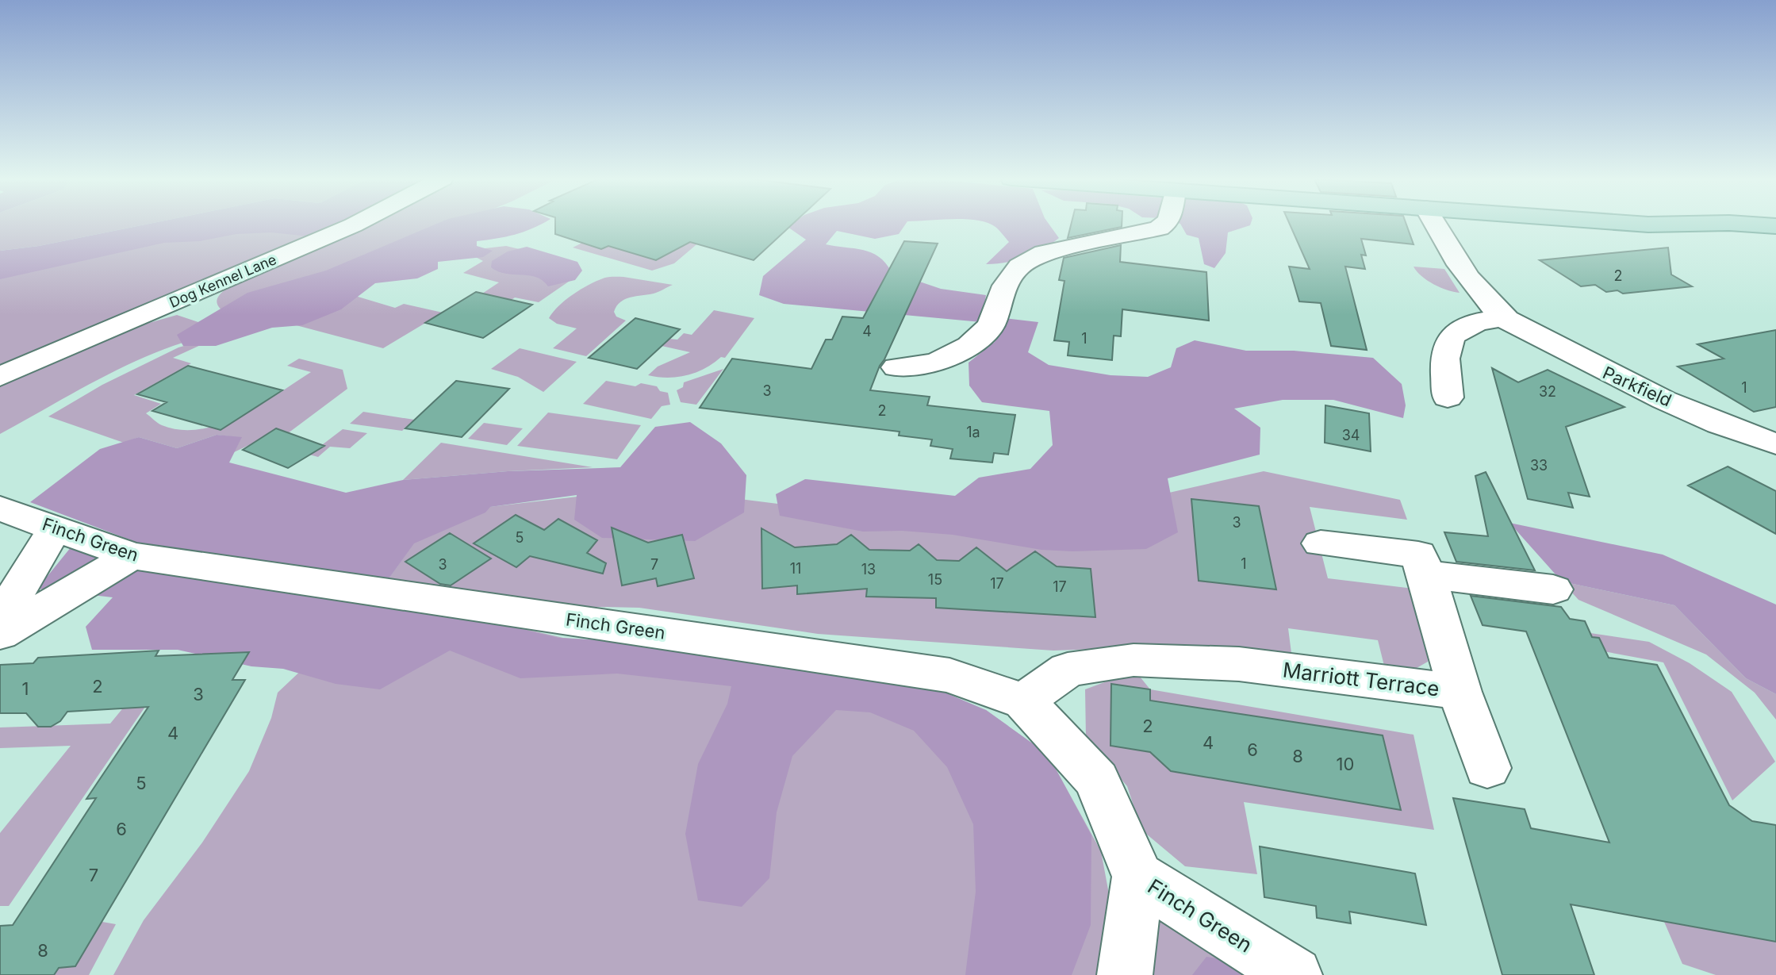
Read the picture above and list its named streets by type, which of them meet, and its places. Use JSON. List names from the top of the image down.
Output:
{
  "streets": {
    "street": [
      "Dog Kennel Lane",
      "Parkfield",
      "Finch Green",
      "Marriott Terrace"
    ]
  },
  "crossings": [
    ["Finch Green", "Marriott Terrace"]
  ],
  "house_numbers": [
    "2",
    "4",
    "1",
    "1",
    "3",
    "32",
    "2",
    "1a",
    "34",
    "33",
    "3",
    "5",
    "1",
    "3",
    "7",
    "11",
    "13",
    "15",
    "17",
    "17",
    "2",
    "1",
    "3",
    "2",
    "4",
    "4",
    "6",
    "8",
    "10",
    "5",
    "6",
    "7",
    "8"
  ]
}
